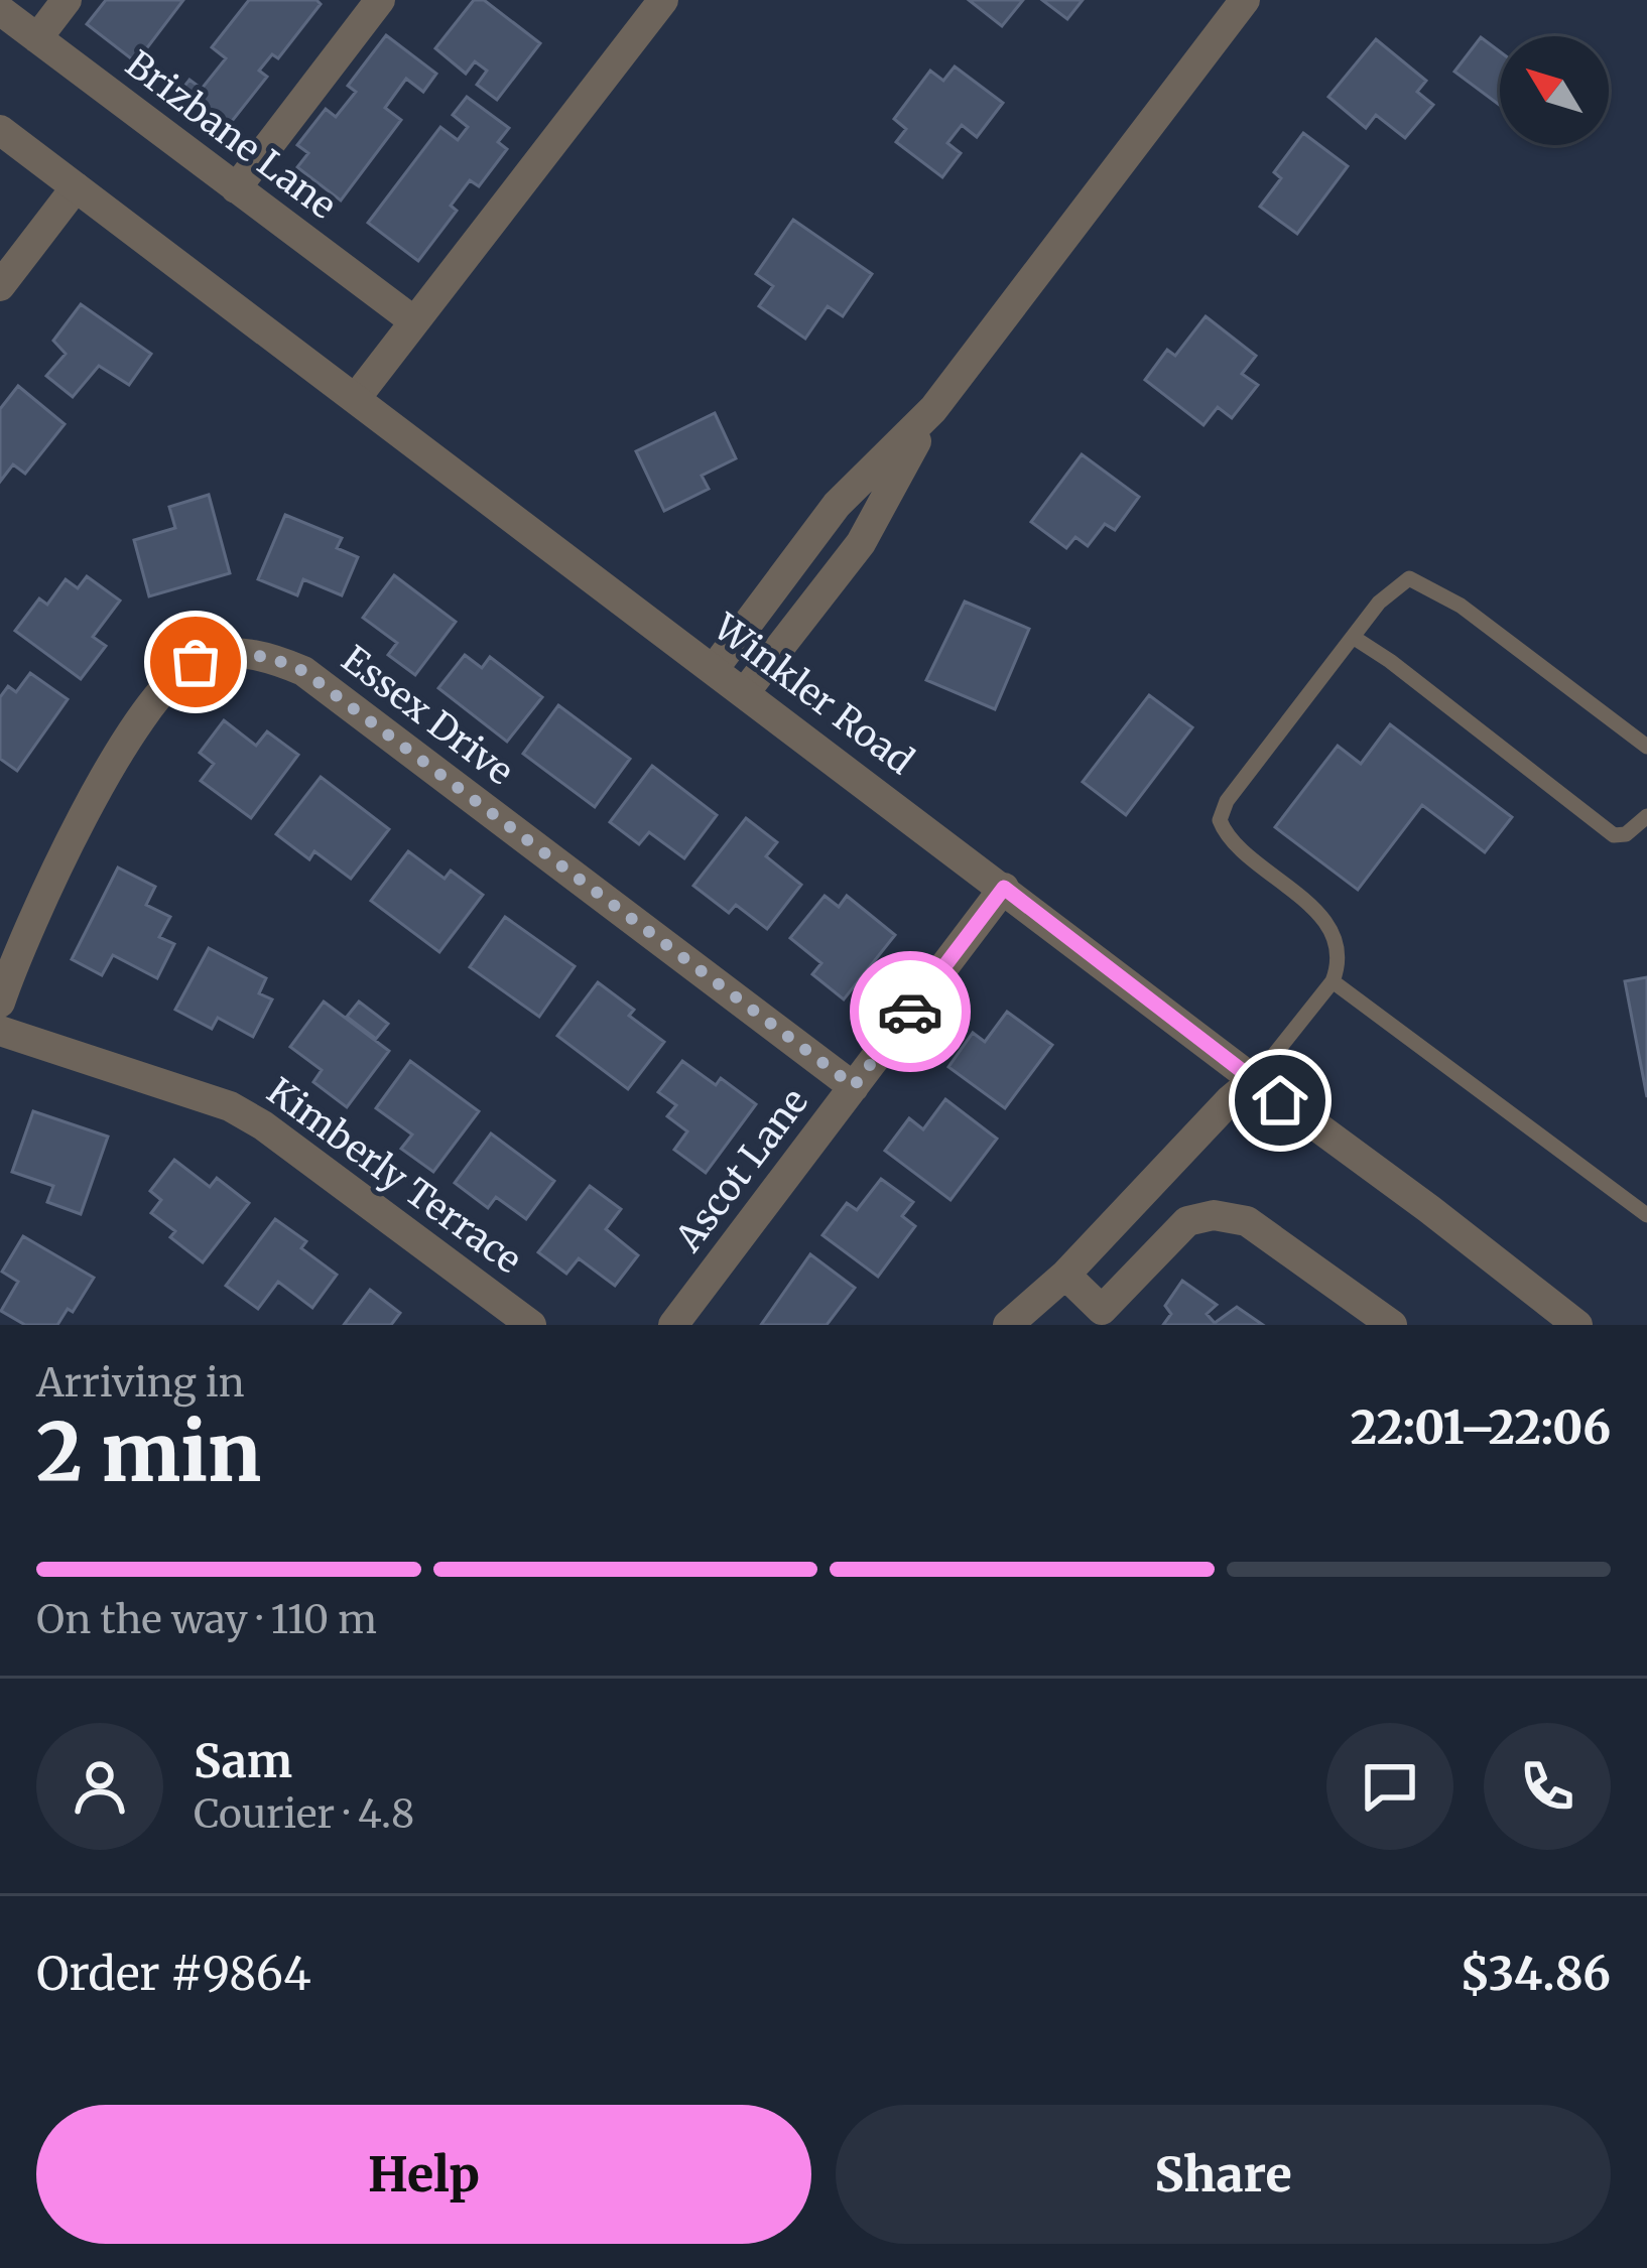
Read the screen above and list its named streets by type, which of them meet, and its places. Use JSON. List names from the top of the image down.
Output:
{
  "streets": {
    "street": [
      "Brizbane Lane",
      "Winkler Road",
      "Essex Drive",
      "Ascot Lane",
      "Kimberly Terrace"
    ]
  },
  "crossings": [
    ["Winkler Road", "Ascot Lane"],
    ["Essex Drive", "Ascot Lane"]
  ],
  "north": "top left",
  "page": {
    "heading": ["2 min", "Arriving in", "22:01–22:06"],
    "panel": [
      "Sam",
      "Courier · 4.8",
      "Order #9864",
      "$34.86"
    ],
    "bar": "On the way · 110 m",
    "buttons": ["Help", "Share"]
  }
}
